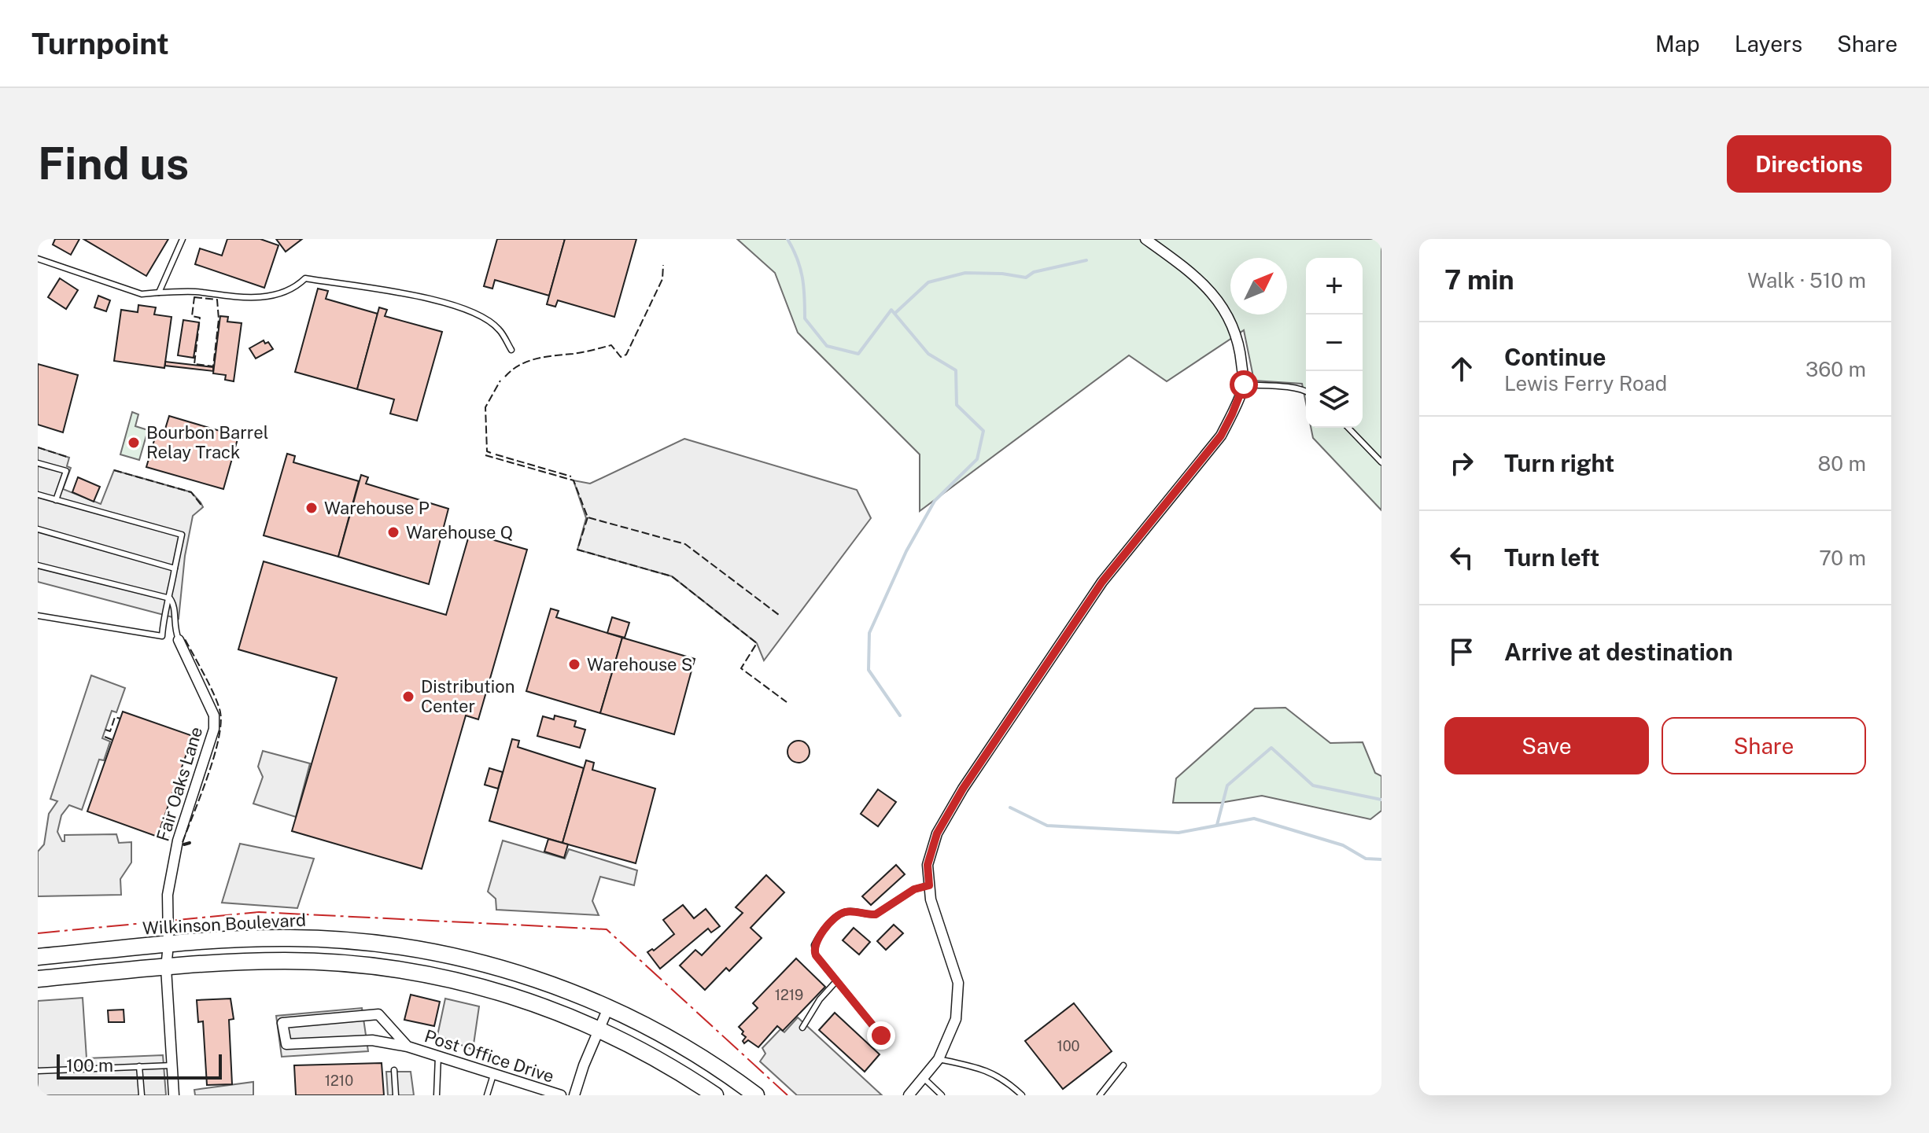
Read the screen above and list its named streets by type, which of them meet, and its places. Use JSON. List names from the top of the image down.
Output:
{
  "streets": {
    "highway": ["Wilkinson Boulevard"],
    "street": ["Fair Oaks Lane", "Post Office Drive"]
  },
  "crossings": [
    ["Fair Oaks Lane", "Wilkinson Boulevard"]
  ],
  "places": [
    "Bourbon Barrel Relay Track",
    "Warehouse P",
    "Warehouse Q",
    "Warehouse S",
    "Distribution Center"
  ],
  "house_numbers": ["1219", "100", "1210"],
  "scale_bar": "100 m",
  "north": "top right",
  "page": {
    "header": "Turnpoint",
    "nav": ["Map", "Layers", "Share"],
    "buttons": [
      "Directions",
      ["Save", "Share"]
    ],
    "title": "Find us",
    "heading": ["7 min", "Walk · 510 m"],
    "map_buttons": ["+", "−"],
    "list": [
      ["Continue", "Lewis Ferry Road", "360 m"],
      ["Turn right", "80 m"],
      ["Turn left", "70 m"],
      "Arrive at destination"
    ],
    "scale": "100 m"
  }
}
